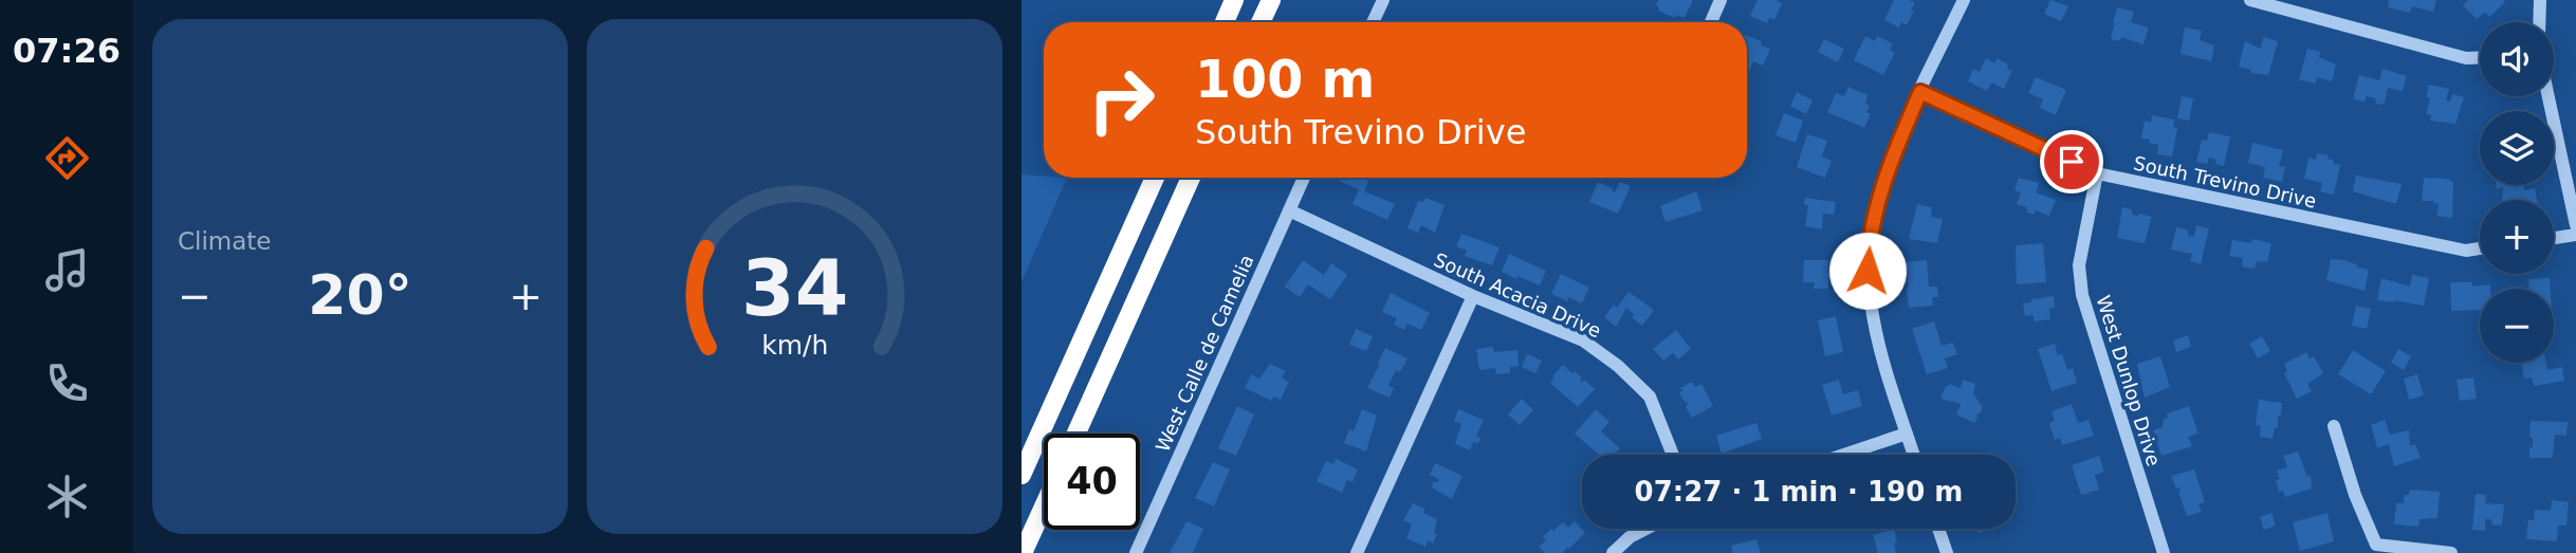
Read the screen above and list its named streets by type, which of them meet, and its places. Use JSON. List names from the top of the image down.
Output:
{
  "streets": {
    "street": [
      "South Trevino Drive",
      "South Acacia Drive",
      "West Calle de Camelia",
      "West Dunlop Drive"
    ]
  },
  "crossings": [
    ["South Trevino Drive", "West Dunlop Drive"],
    ["South Acacia Drive", "West Calle de Camelia"]
  ],
  "page": {
    "tabs": "07:26",
    "tile": "Climate",
    "map_buttons": ["+", "−"],
    "turn": ["100 m", "South Trevino Drive"],
    "heat": ["−", "20°", "+"],
    "limit": "40",
    "trip": "07:27 · 1 min · 190 m",
    "gauge": ["34", "km/h"]
  }
}
